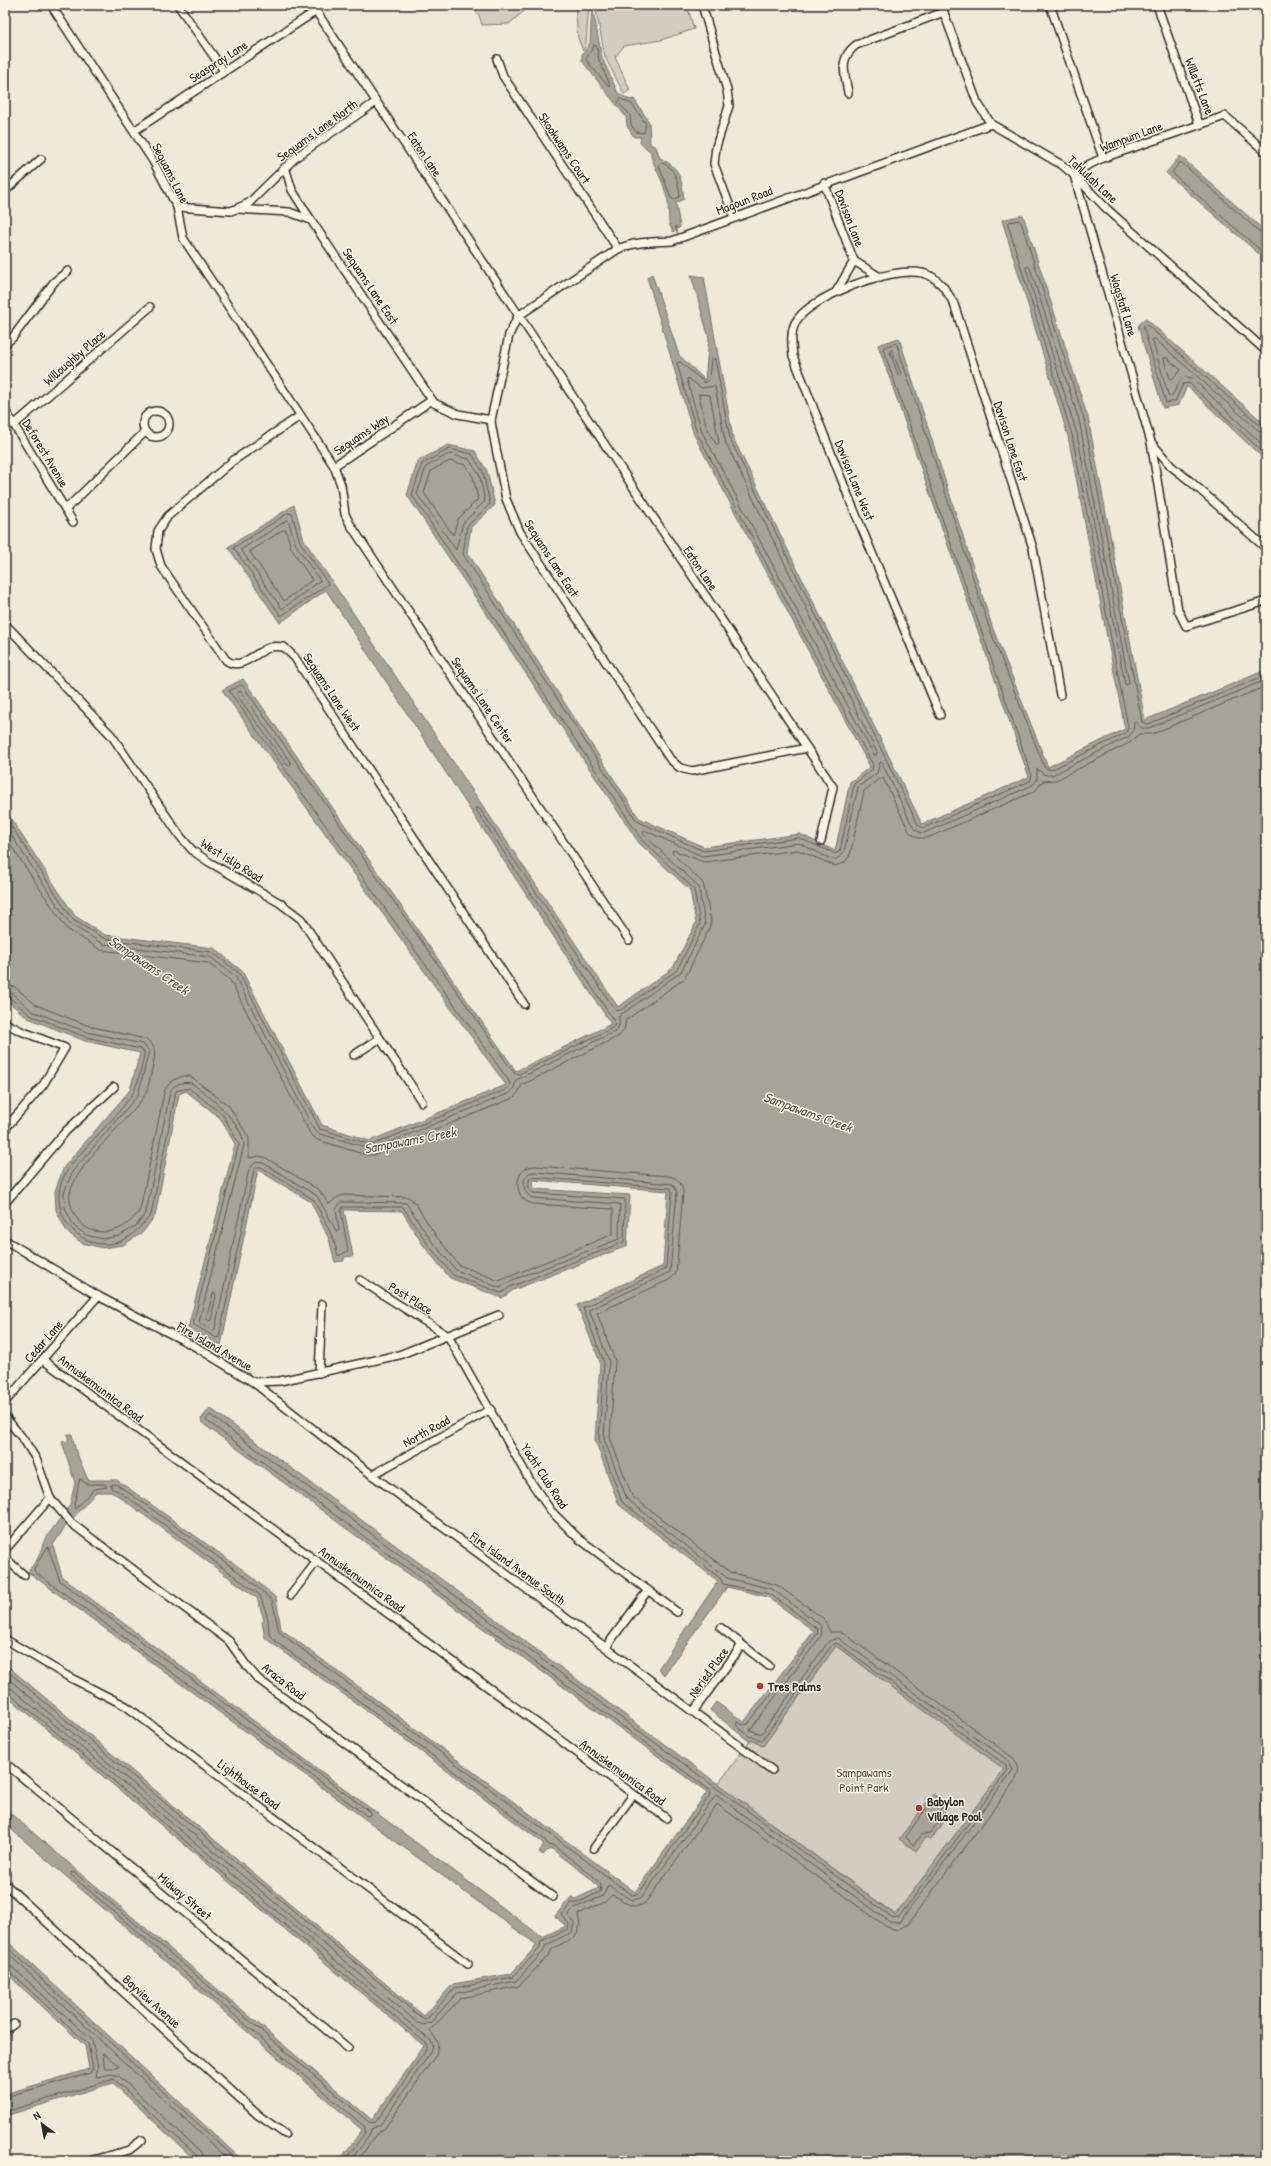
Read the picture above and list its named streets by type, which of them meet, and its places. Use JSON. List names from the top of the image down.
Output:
{
  "streets": {
    "street": [
      "Seaspray Lane",
      "Willetts Lane",
      "Sequams Lane North",
      "Wampum Lane",
      "Skookwams Court",
      "Eaton Lane",
      "Sequams Lane",
      "Tahlulah Lane",
      "Magoun Road",
      "Davison Lane",
      "Sequams Lane East",
      "Wagstaff Lane",
      "Willoughby Place",
      "Sequams Way",
      "Davison Lane East",
      "Deforest Avenue",
      "Davison Lane West",
      "Sequams Lane West",
      "Sequams Lane Center",
      "West Islip Road",
      "Post Place",
      "Cedar Lane",
      "Fire Island Avenue",
      "Annuskemunnica Road",
      "North Road",
      "Yacht Club Road",
      "Fire Island Avenue South",
      "Neried Place",
      "Araca Road",
      "Lighthouse Road",
      "Midway Street",
      "Bayview Avenue"
    ]
  },
  "crossings": [
    ["Seaspray Lane", "Eaton Lane"],
    ["Seaspray Lane", "Sequams Lane"],
    ["Willetts Lane", "Wampum Lane"],
    ["Sequams Lane North", "Eaton Lane"],
    ["Sequams Lane North", "Sequams Lane East"],
    ["Wampum Lane", "Tahlulah Lane"],
    ["Wampum Lane", "Wagstaff Lane"],
    ["Skookwams Court", "Magoun Road"],
    ["Eaton Lane", "Magoun Road"],
    ["Eaton Lane", "Sequams Lane East"],
    ["Sequams Lane", "Sequams Way"],
    ["Sequams Lane", "Sequams Lane West"],
    ["Tahlulah Lane", "Magoun Road"],
    ["Tahlulah Lane", "Wagstaff Lane"],
    ["Magoun Road", "Davison Lane"],
    ["Davison Lane", "Davison Lane East"],
    ["Davison Lane", "Davison Lane West"],
    ["Sequams Lane East", "Sequams Way"],
    ["Willoughby Place", "Deforest Avenue"],
    ["Sequams Way", "Sequams Lane West"],
    ["Sequams Way", "Sequams Lane Center"],
    ["Davison Lane East", "Davison Lane West"],
    ["Post Place", "Fire Island Avenue"],
    ["Post Place", "Yacht Club Road"],
    ["Cedar Lane", "Fire Island Avenue"],
    ["Cedar Lane", "Annuskemunnica Road"],
    ["Fire Island Avenue", "Yacht Club Road"],
    ["Fire Island Avenue", "Fire Island Avenue South"],
    ["North Road", "Yacht Club Road"],
    ["North Road", "Fire Island Avenue South"],
    ["Fire Island Avenue South", "Neried Place"]
  ],
  "water": ["Sampawams Creek"],
  "parks": ["Sampawams Point Park"],
  "places": ["Tres Palms", "Babylon Village Pool"],
  "north": "top left"
}
